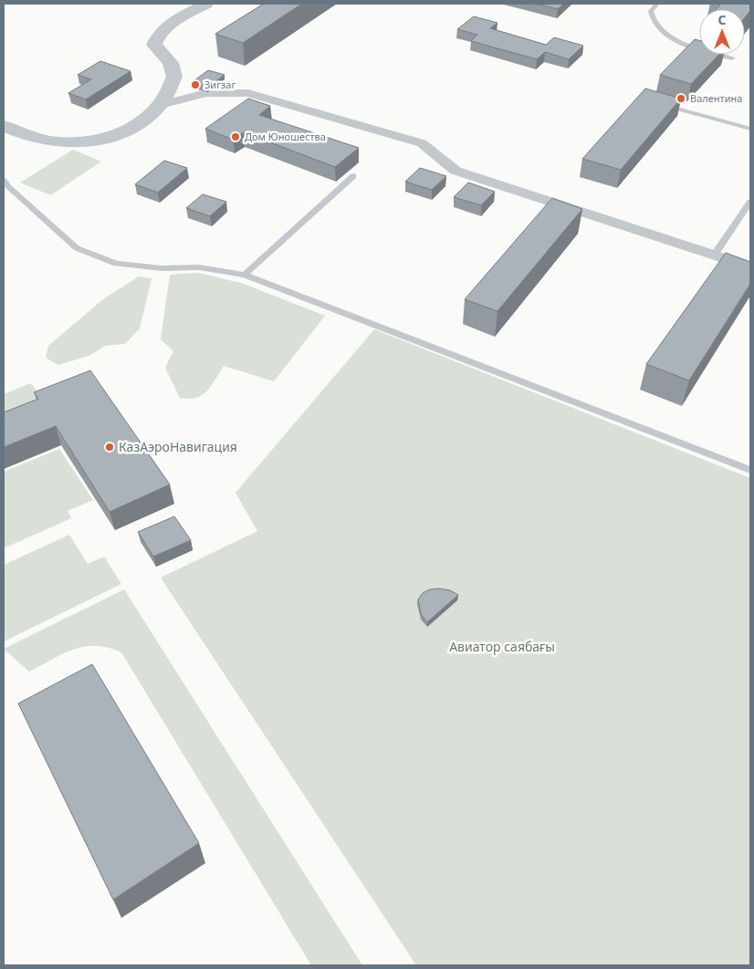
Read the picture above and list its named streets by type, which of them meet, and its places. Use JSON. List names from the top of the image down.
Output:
{
  "parks": ["Авиатор саябағы"],
  "places": [
    "Зигзаг",
    "Валентина",
    "Дом Юношества",
    "КазАэроНавигация"
  ],
  "north": "top"
}
